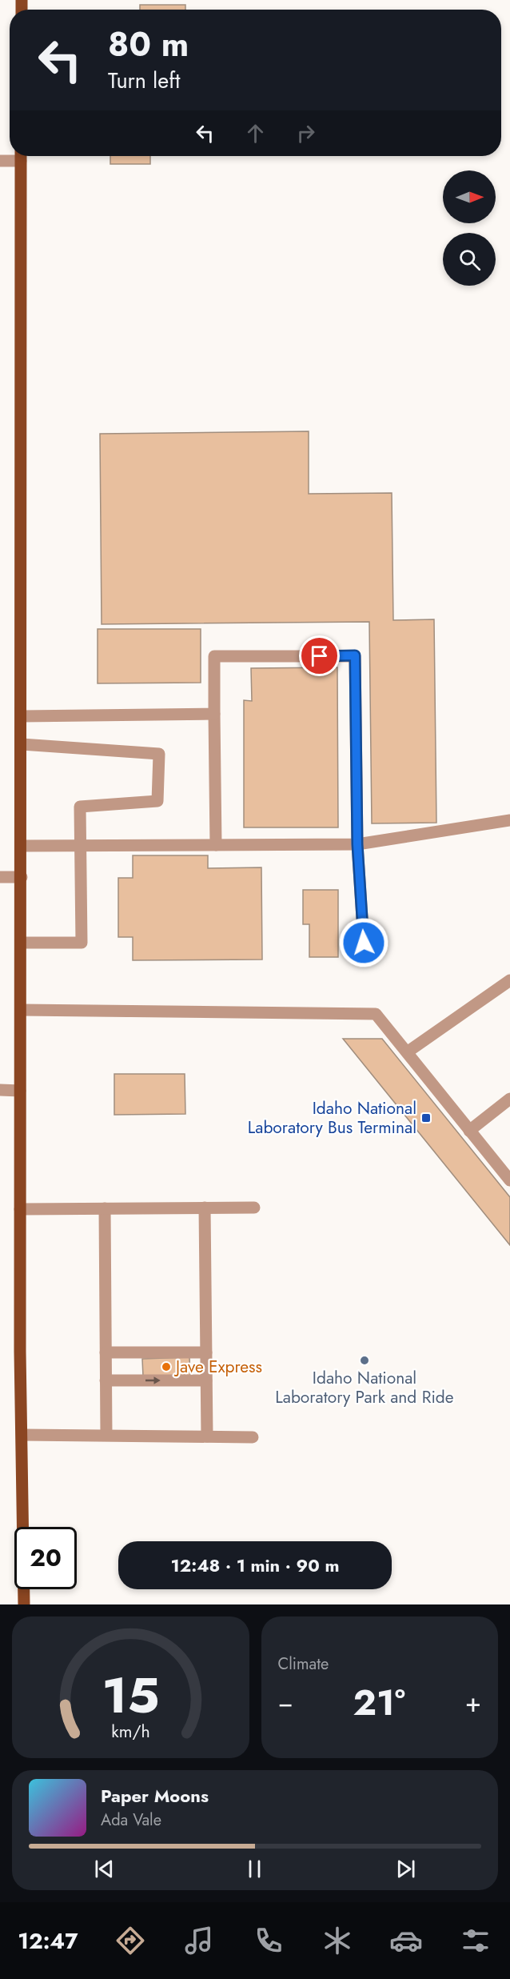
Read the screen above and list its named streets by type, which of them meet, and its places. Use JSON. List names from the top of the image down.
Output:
{
  "places": {
    "transit": ["Idaho National Laboratory Bus Terminal"],
    "other": ["Idaho National Laboratory Park and Ride", "Jave Express"]
  },
  "north": "right",
  "page": {
    "turn": ["80 m", "Turn left"],
    "limit": "20",
    "trip": "12:48 · 1 min · 90 m",
    "tile": "Climate",
    "heat": ["−", "21°", "+"],
    "song": ["Paper Moons", "Ada Vale"],
    "tabs": "12:47",
    "gauge": ["15", "km/h"]
  }
}
